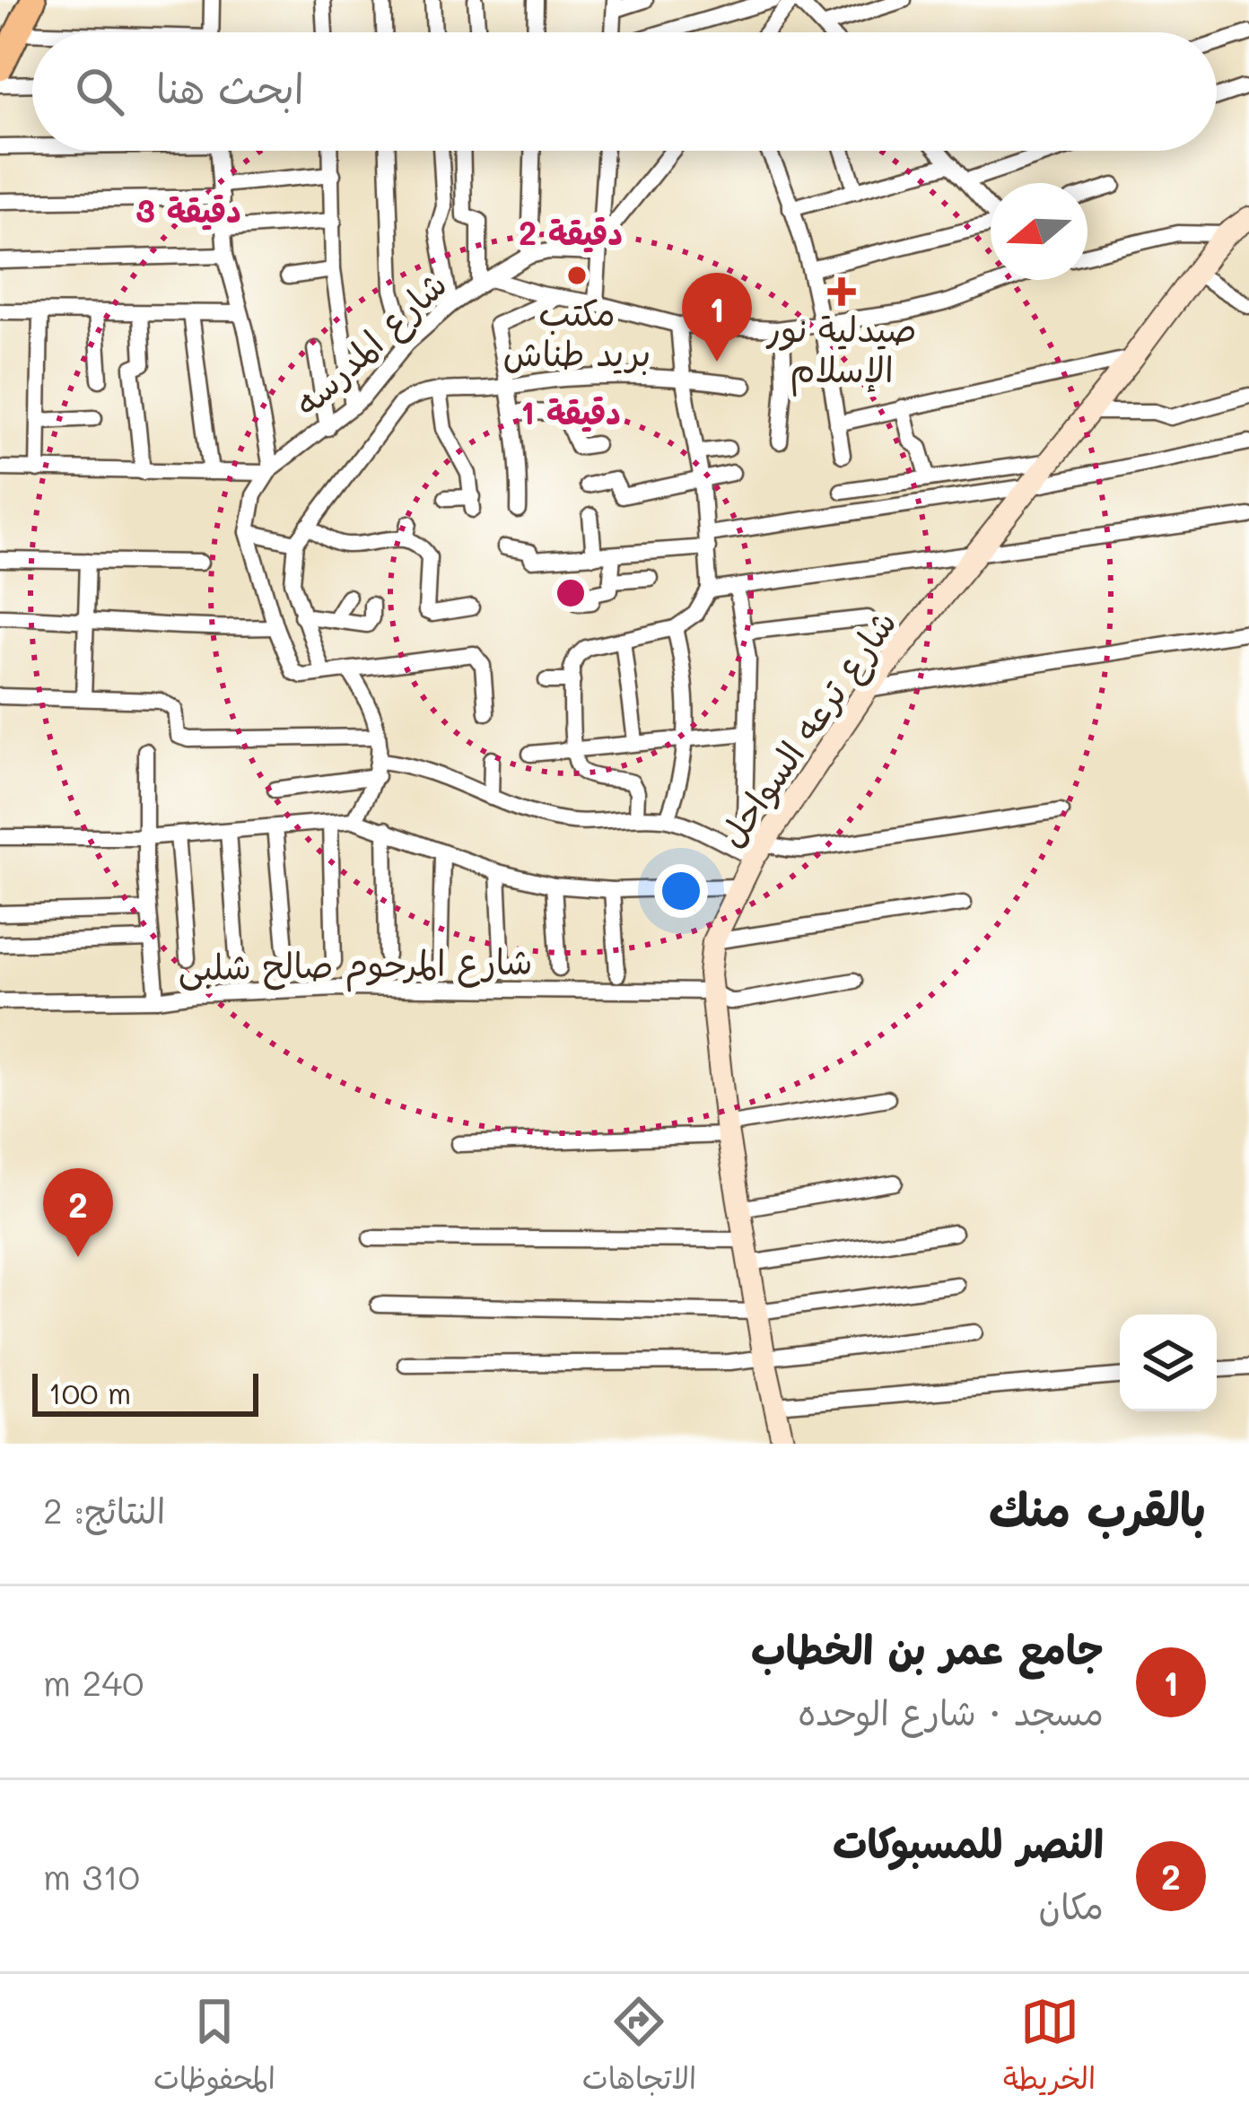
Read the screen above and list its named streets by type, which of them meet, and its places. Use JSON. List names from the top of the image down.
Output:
{
  "streets": {
    "main road": ["شارع ترعه السواحل"],
    "street": ["شارع المدرسه", "شارع المرحوم صالح شلبى"]
  },
  "crossings": [
    ["شارع ترعه السواحل", "شارع المرحوم صالح شلبى"]
  ],
  "places": {
    "other": ["مكتب بريد طناش"],
    "health": ["صيدلية نور الإسلام"]
  },
  "scale_bar": "100 m",
  "north": "left",
  "page": {
    "search": "ابحث هنا",
    "pins": ["1", "2"],
    "scale": "100 m",
    "heading": ["بالقرب منك", "النتائج: 2"],
    "list": [
      {
        "mark": "1",
        "name": "جامع عمر بن الخطاب",
        "note": "مسجد · شارع الوحده",
        "value": "240 m"
      },
      {
        "mark": "2",
        "name": "النصر للمسبوكات",
        "note": "مكان",
        "value": "310 m"
      }
    ],
    "nav": ["الخريطة", "الاتجاهات", "المحفوظات"]
  },
  "rings": ["3 دقيقة", "2 دقيقة", "1 دقيقة"]
}
